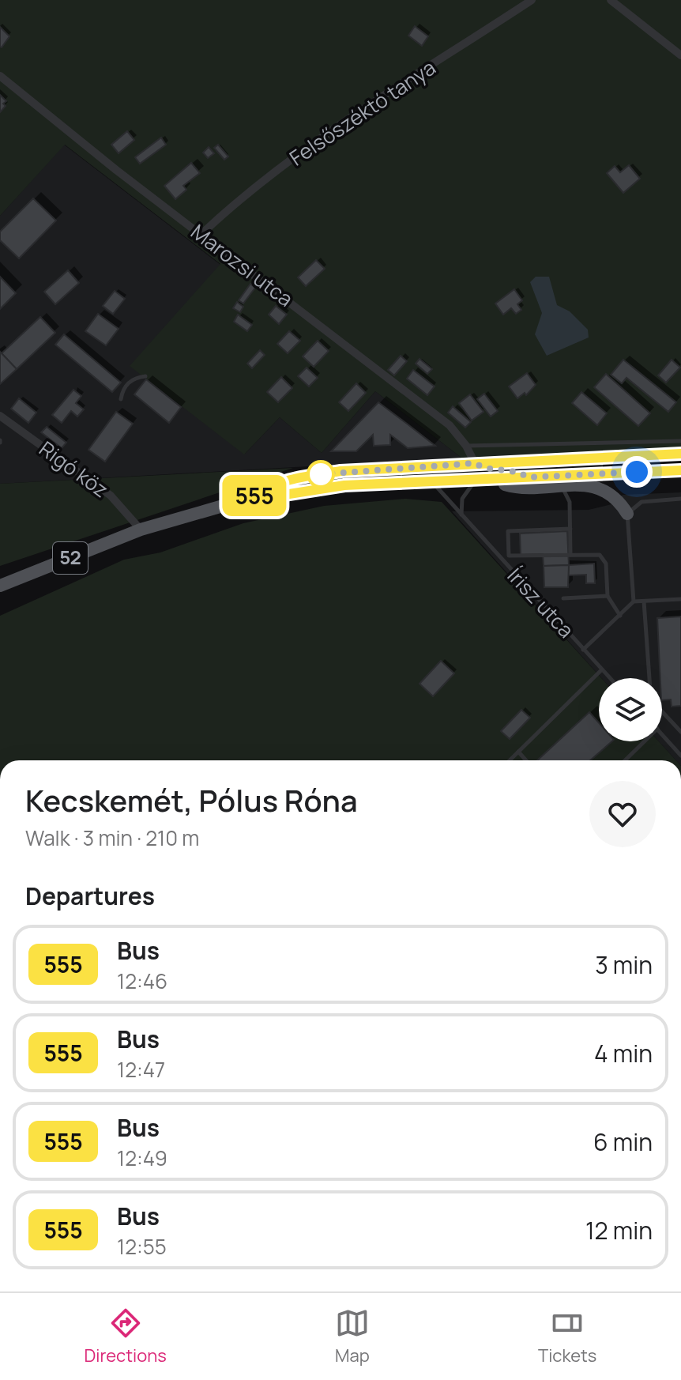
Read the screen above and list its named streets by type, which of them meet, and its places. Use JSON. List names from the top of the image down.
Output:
{
  "streets": {
    "main road": ["52"],
    "street": ["Felsőszéktó tanya", "Marozsi utca", "Rigó köz"],
    "lane": ["Írisz utca"]
  },
  "crossings": [
    ["Felsőszéktó tanya", "Marozsi utca"],
    ["Marozsi utca", "52"],
    ["Rigó köz", "52"],
    ["52", "Írisz utca"]
  ],
  "lines": ["bus line 555"],
  "page": {
    "on_map": "555",
    "heading": [
      ["Kecskemét, Pólus Róna", "Walk · 3 min · 210 m"],
      "Departures"
    ],
    "list": [
      {
        "mark": "555",
        "name": "Bus",
        "note": "12:46",
        "value": "3 min"
      },
      {
        "mark": "555",
        "name": "Bus",
        "note": "12:47",
        "value": "4 min"
      },
      {
        "mark": "555",
        "name": "Bus",
        "note": "12:49",
        "value": "6 min"
      },
      {
        "mark": "555",
        "name": "Bus",
        "note": "12:55",
        "value": "12 min"
      }
    ],
    "tabs": ["Directions", "Map", "Tickets"]
  }
}
